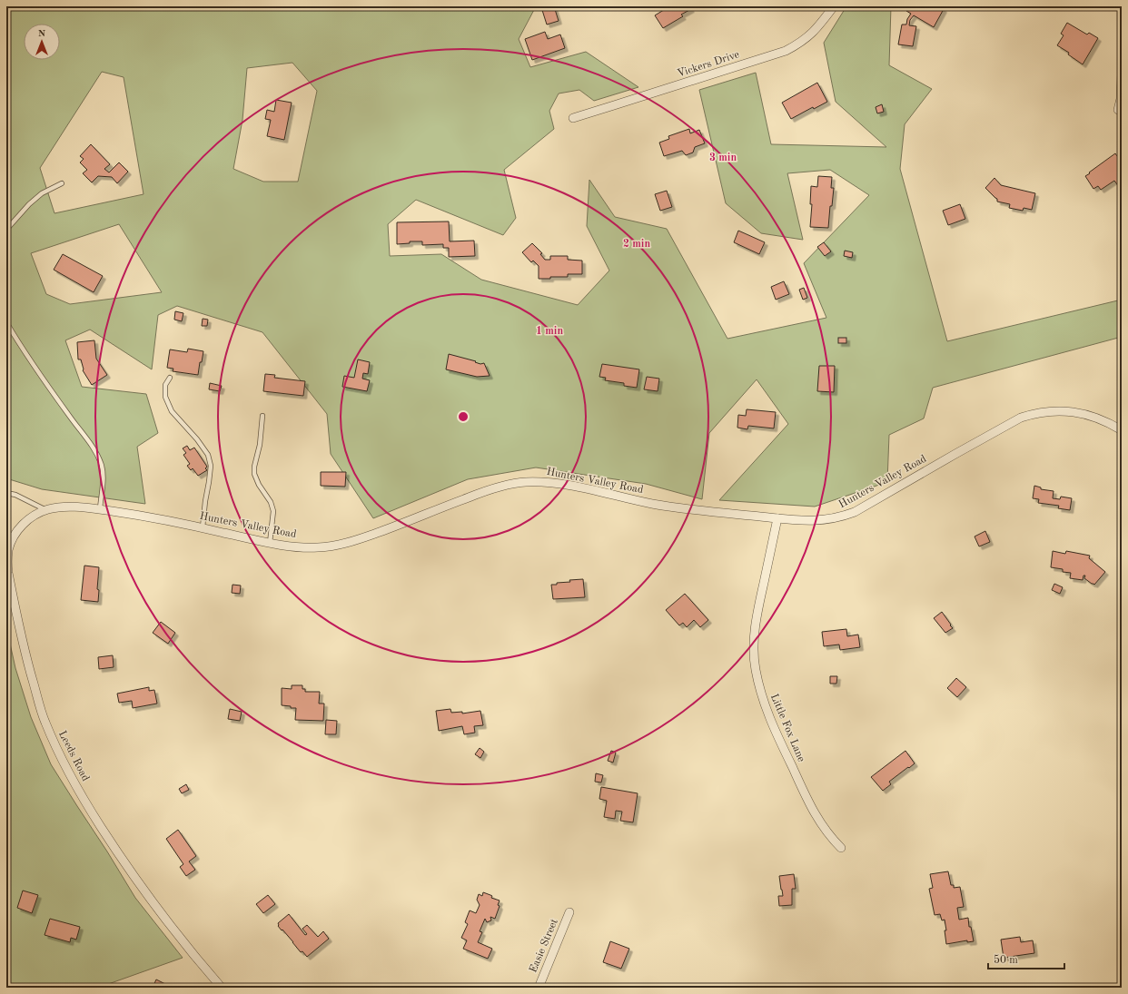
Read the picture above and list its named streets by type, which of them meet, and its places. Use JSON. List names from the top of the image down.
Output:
{
  "streets": {
    "street": [
      "Vickers Drive",
      "Hunters Valley Road",
      "Little Fox Lane",
      "Leeds Road",
      "Easie Street"
    ]
  },
  "crossings": [
    ["Hunters Valley Road", "Little Fox Lane"],
    ["Hunters Valley Road", "Leeds Road"]
  ],
  "scale_bar": "50 m",
  "north": "top",
  "rings": ["3 min", "2 min", "1 min"]
}
